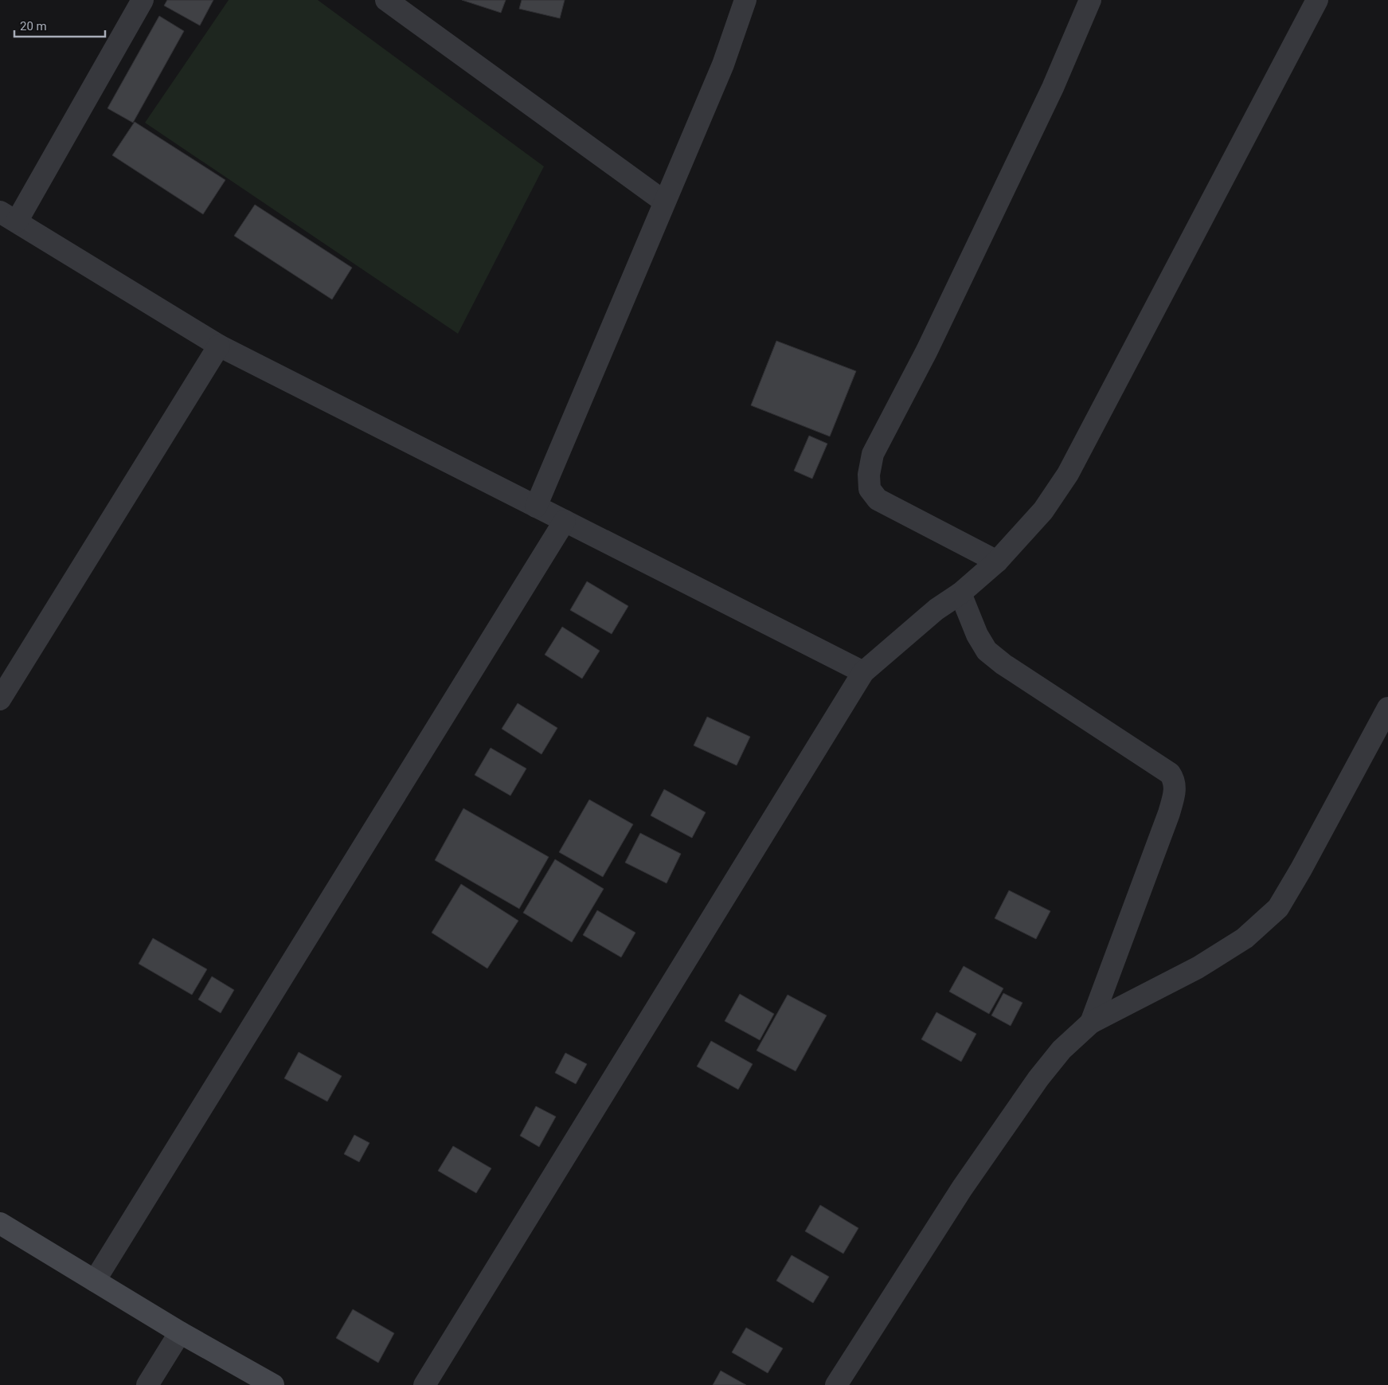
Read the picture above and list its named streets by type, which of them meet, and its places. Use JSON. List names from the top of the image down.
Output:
{
  "scale_bar": "20 m"
}
